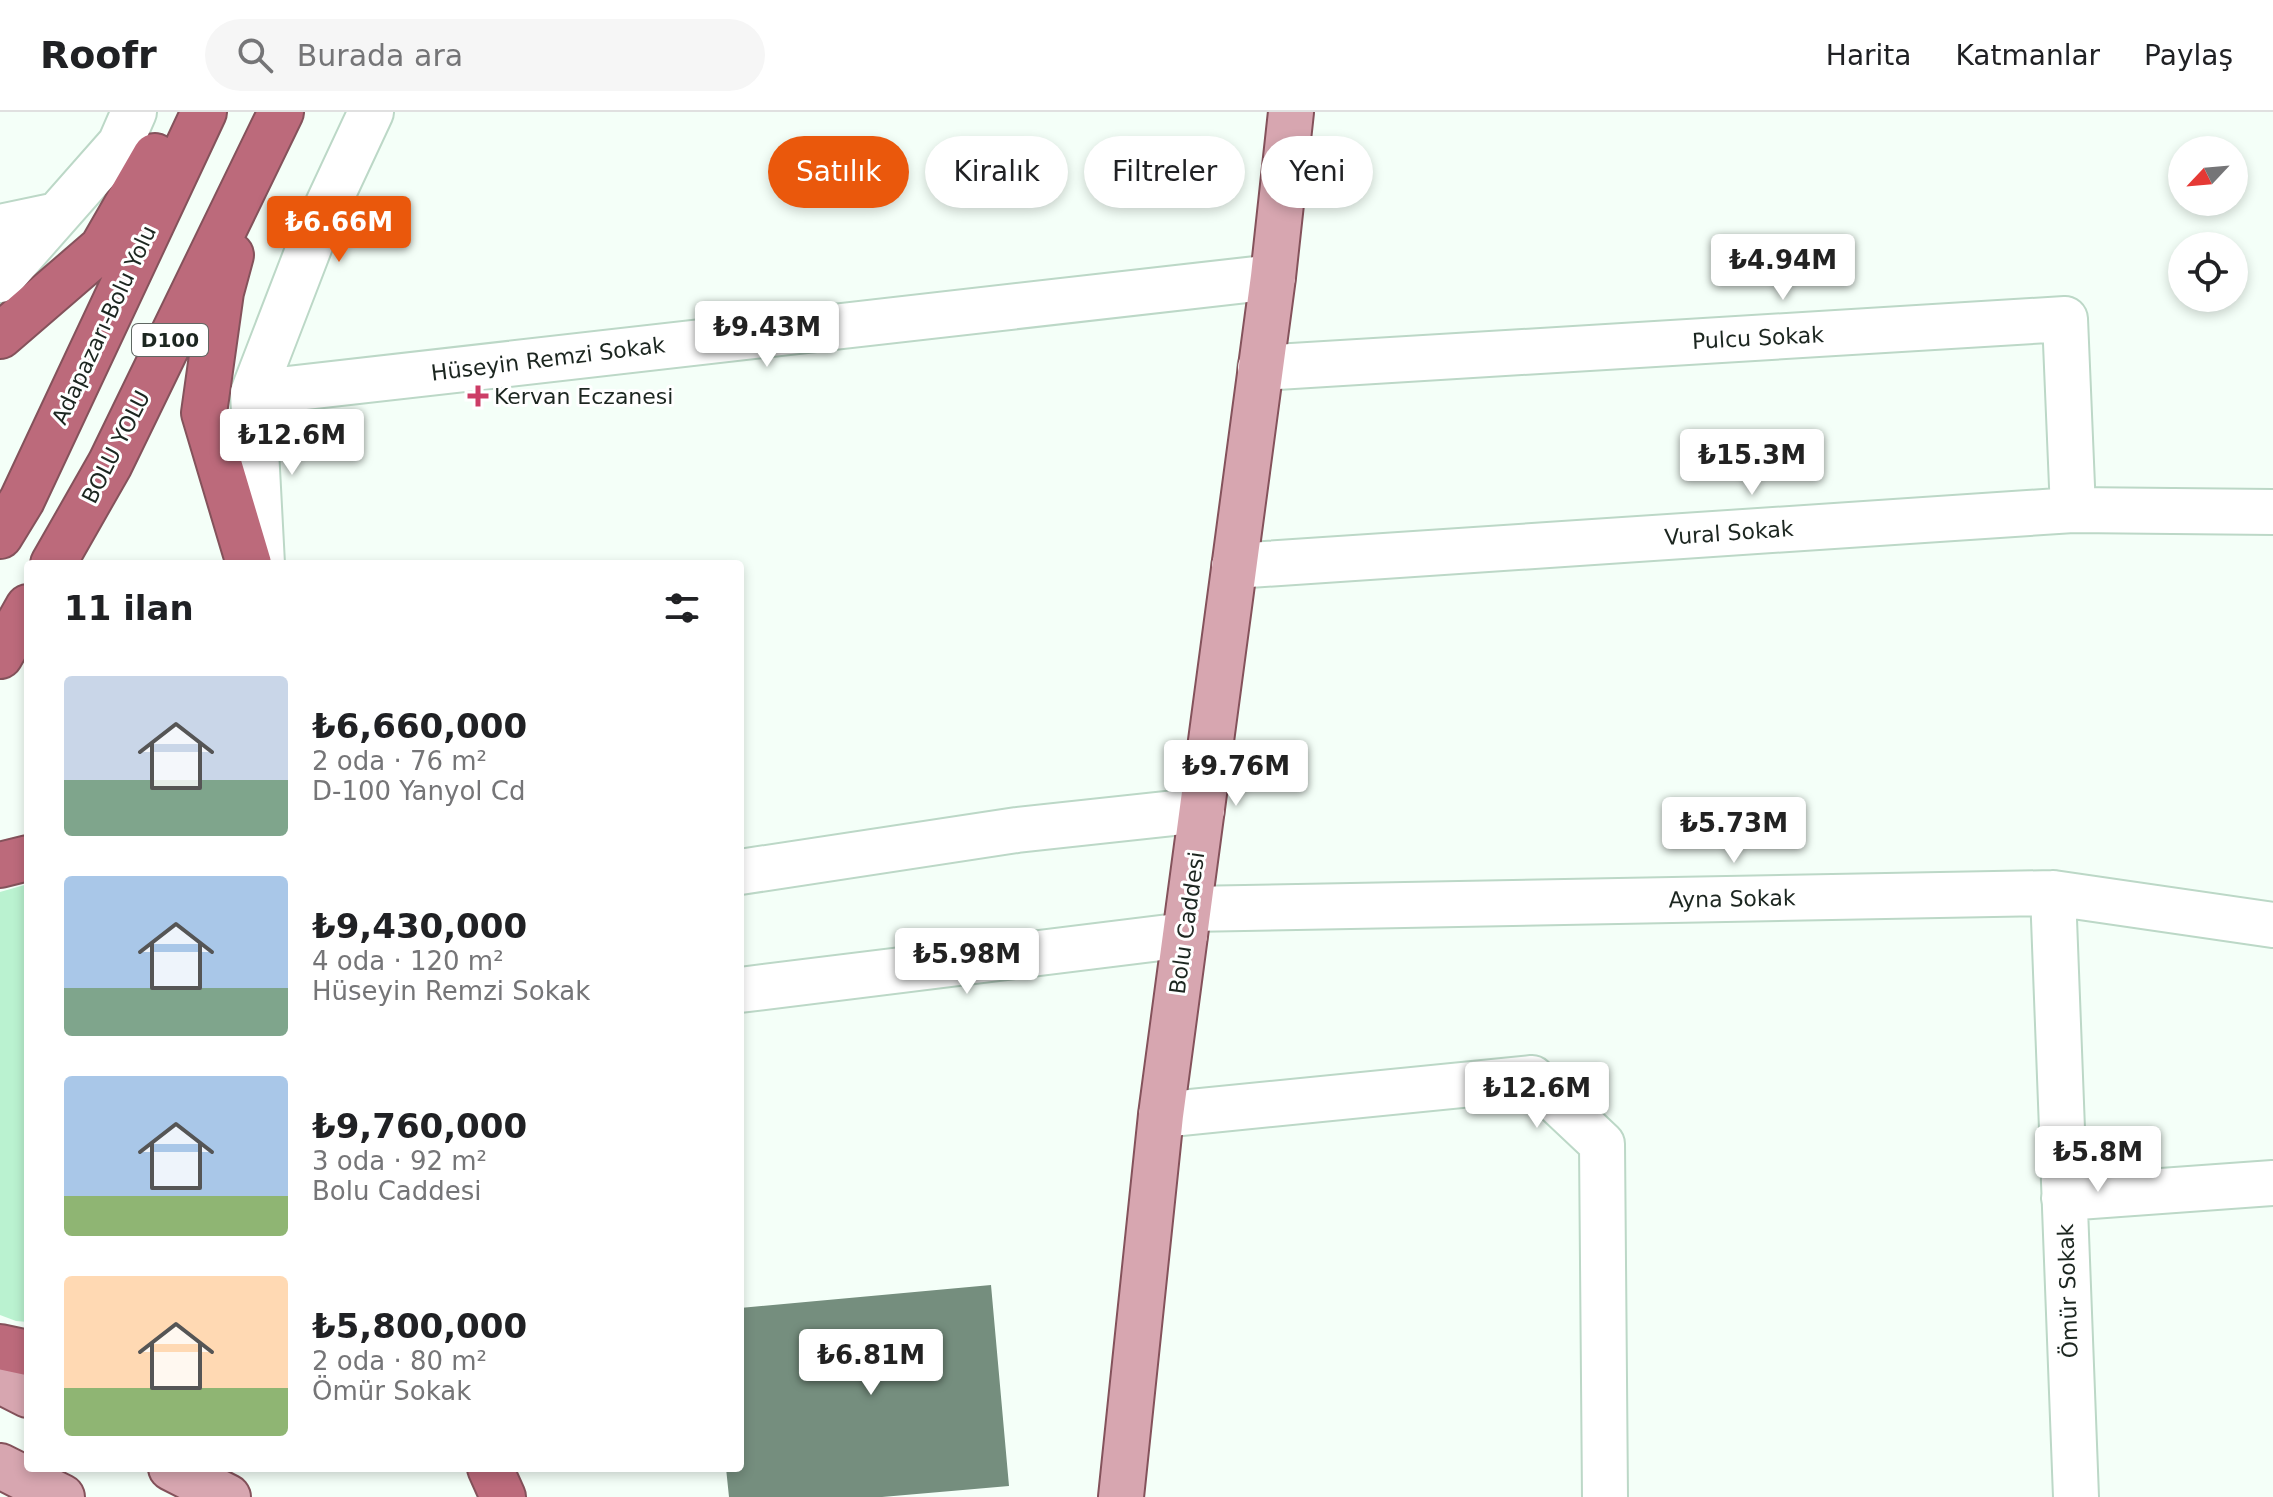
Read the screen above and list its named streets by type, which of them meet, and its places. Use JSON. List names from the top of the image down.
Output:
{
  "streets": {
    "highway": ["Adapazarı-Bolu Yolu", "D100", "BOLU YOLU"],
    "main road": ["Bolu Caddesi"],
    "street": [
      "Pulcu Sokak",
      "Hüseyin Remzi Sokak",
      "Vural Sokak",
      "Ayna Sokak",
      "Ömür Sokak"
    ]
  },
  "crossings": [
    ["Pulcu Sokak", "Vural Sokak"],
    ["Pulcu Sokak", "Bolu Caddesi"],
    ["Hüseyin Remzi Sokak", "Bolu Caddesi"],
    ["Vural Sokak", "Bolu Caddesi"],
    ["Ayna Sokak", "Bolu Caddesi"],
    ["Ayna Sokak", "Ömür Sokak"]
  ],
  "places": {
    "health": ["Kervan Eczanesi"]
  },
  "north": "bottom left",
  "page": {
    "header": "Roofr",
    "search": "Burada ara",
    "nav": ["Harita", "Katmanlar", "Paylaş"],
    "chip": [
      "Satılık",
      "Kiralık",
      "Filtreler",
      "Yeni"
    ],
    "price": [
      "₺6.66M",
      "₺4.94M",
      "₺9.43M",
      "₺12.6M",
      "₺15.3M",
      "₺9.76M",
      "₺5.73M",
      "₺5.98M",
      "₺12.6M",
      "₺5.8M",
      "₺6.81M"
    ],
    "heading": "11 ilan",
    "list": [
      {
        "name": "₺6,660,000",
        "note": "2 oda · 76 m² · D-100 Yanyol Cd"
      },
      {
        "name": "₺9,430,000",
        "note": "4 oda · 120 m² · Hüseyin Remzi Sokak"
      },
      {
        "name": "₺9,760,000",
        "note": "3 oda · 92 m² · Bolu Caddesi"
      },
      {
        "name": "₺5,800,000",
        "note": "2 oda · 80 m² · Ömür Sokak"
      }
    ]
  }
}
